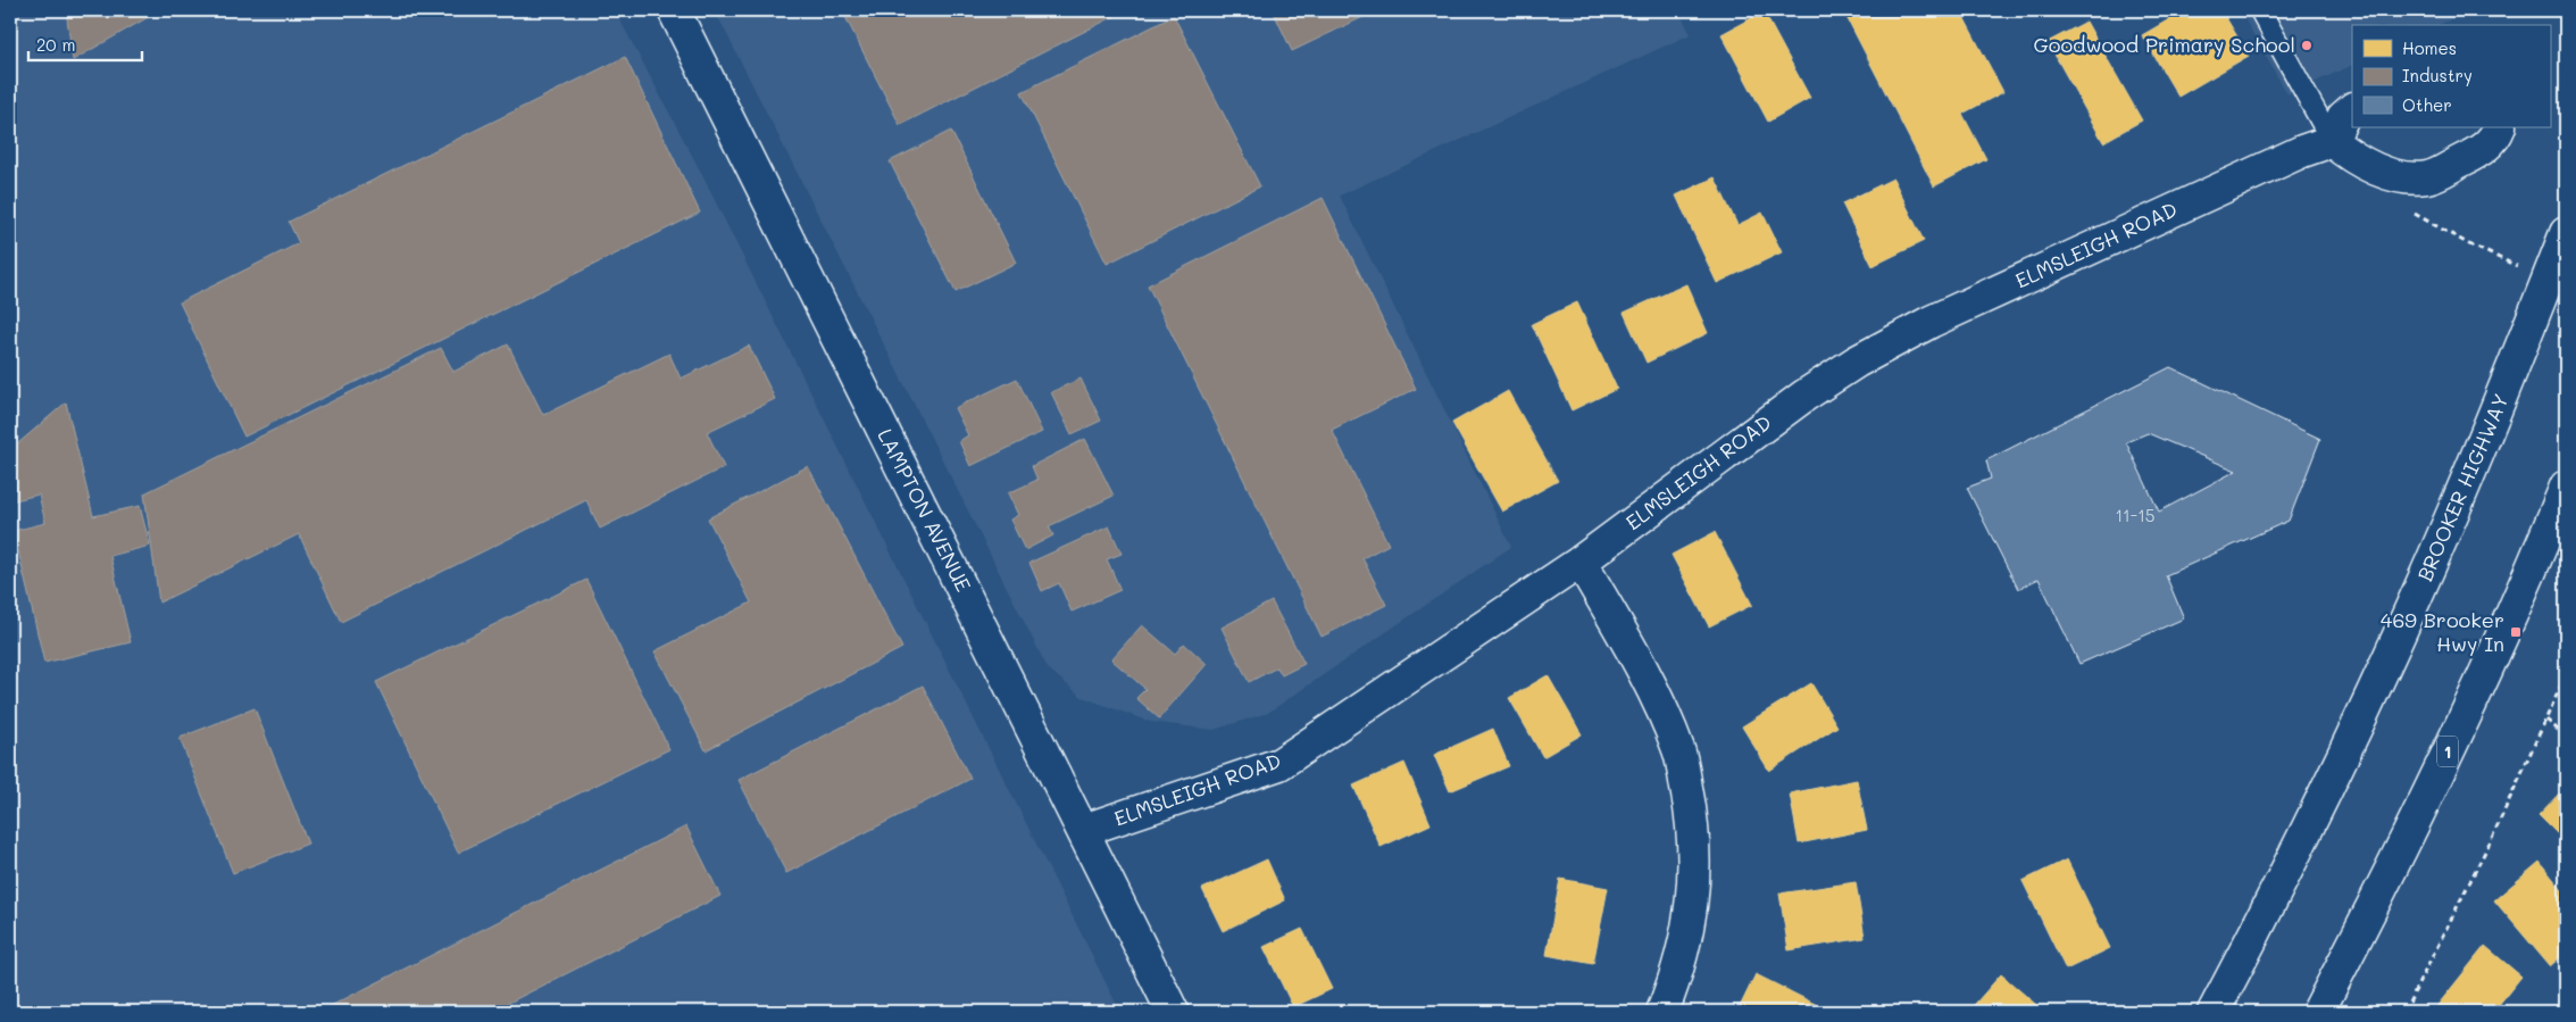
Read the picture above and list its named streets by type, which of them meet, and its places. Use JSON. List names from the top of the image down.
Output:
{
  "streets": {
    "main road": [
      "ELMSLEIGH ROAD",
      "BROOKER HIGHWAY",
      "LAMPTON AVENUE",
      "1"
    ]
  },
  "crossings": [
    ["ELMSLEIGH ROAD", "LAMPTON AVENUE"]
  ],
  "places": {
    "other": ["Goodwood Primary School"],
    "transit": ["469 Brooker Hwy In"]
  },
  "house_numbers": ["11-15"],
  "legend": ["Homes", "Industry", "Other"],
  "scale_bar": "20 m"
}
